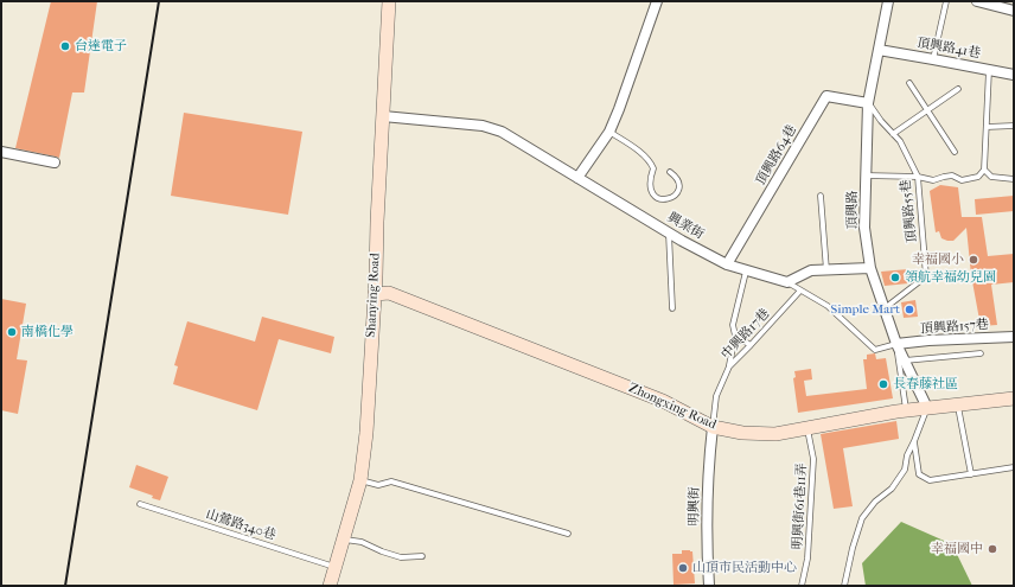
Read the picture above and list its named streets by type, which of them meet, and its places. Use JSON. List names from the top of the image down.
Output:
{
  "streets": {
    "street": [
      "頂興路41巷",
      "頂興路64巷",
      "頂興路",
      "興業街",
      "Shanying Road",
      "頂興路157巷",
      "Zhongxing Road",
      "明興街"
    ],
    "lane": [
      "頂興路55巷",
      "中興路17巷",
      "明興街61巷11弄",
      "山鶯路340巷"
    ]
  },
  "crossings": [
    ["頂興路41巷", "頂興路"],
    ["頂興路64巷", "頂興路"],
    ["頂興路64巷", "頂興路55巷"],
    ["頂興路64巷", "興業街"],
    ["頂興路", "頂興路55巷"],
    ["頂興路", "頂興路157巷"],
    ["頂興路", "Zhongxing Road"],
    ["興業街", "Shanying Road"],
    ["Shanying Road", "Zhongxing Road"],
    ["Shanying Road", "山鶯路340巷"],
    ["中興路17巷", "Zhongxing Road"],
    ["中興路17巷", "明興街"],
    ["Zhongxing Road", "明興街"],
    ["Zhongxing Road", "明興街61巷11弄"]
  ],
  "places": [
    "台達電子",
    "幸福國小",
    "領航幸福幼兒園",
    "Simple Mart",
    "南橋化學",
    "長春藤社區",
    "幸福國中",
    "山頂市民活動中心"
  ]
}
